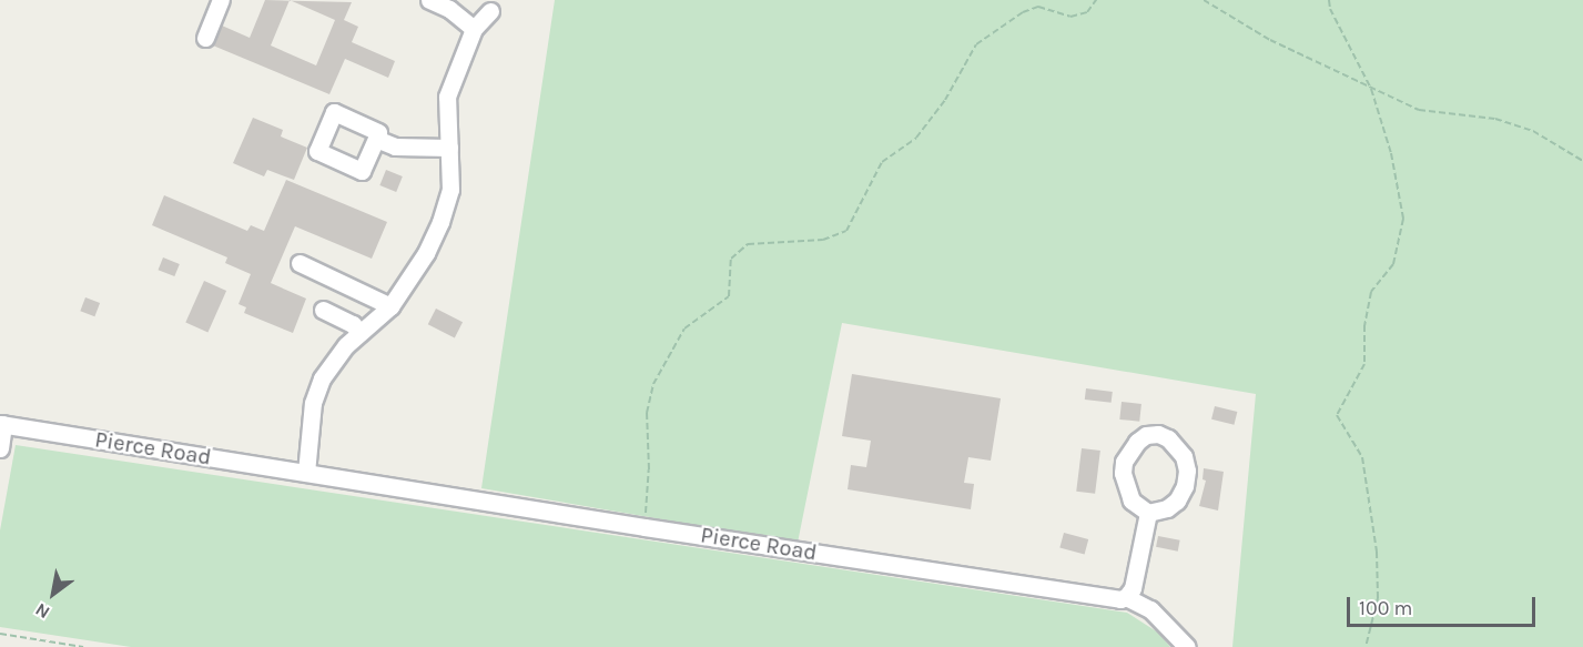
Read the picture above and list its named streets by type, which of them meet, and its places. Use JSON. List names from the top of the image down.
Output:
{
  "streets": {
    "lane": ["Pierce Road"]
  },
  "scale_bar": "100 m",
  "north": "bottom left"
}
